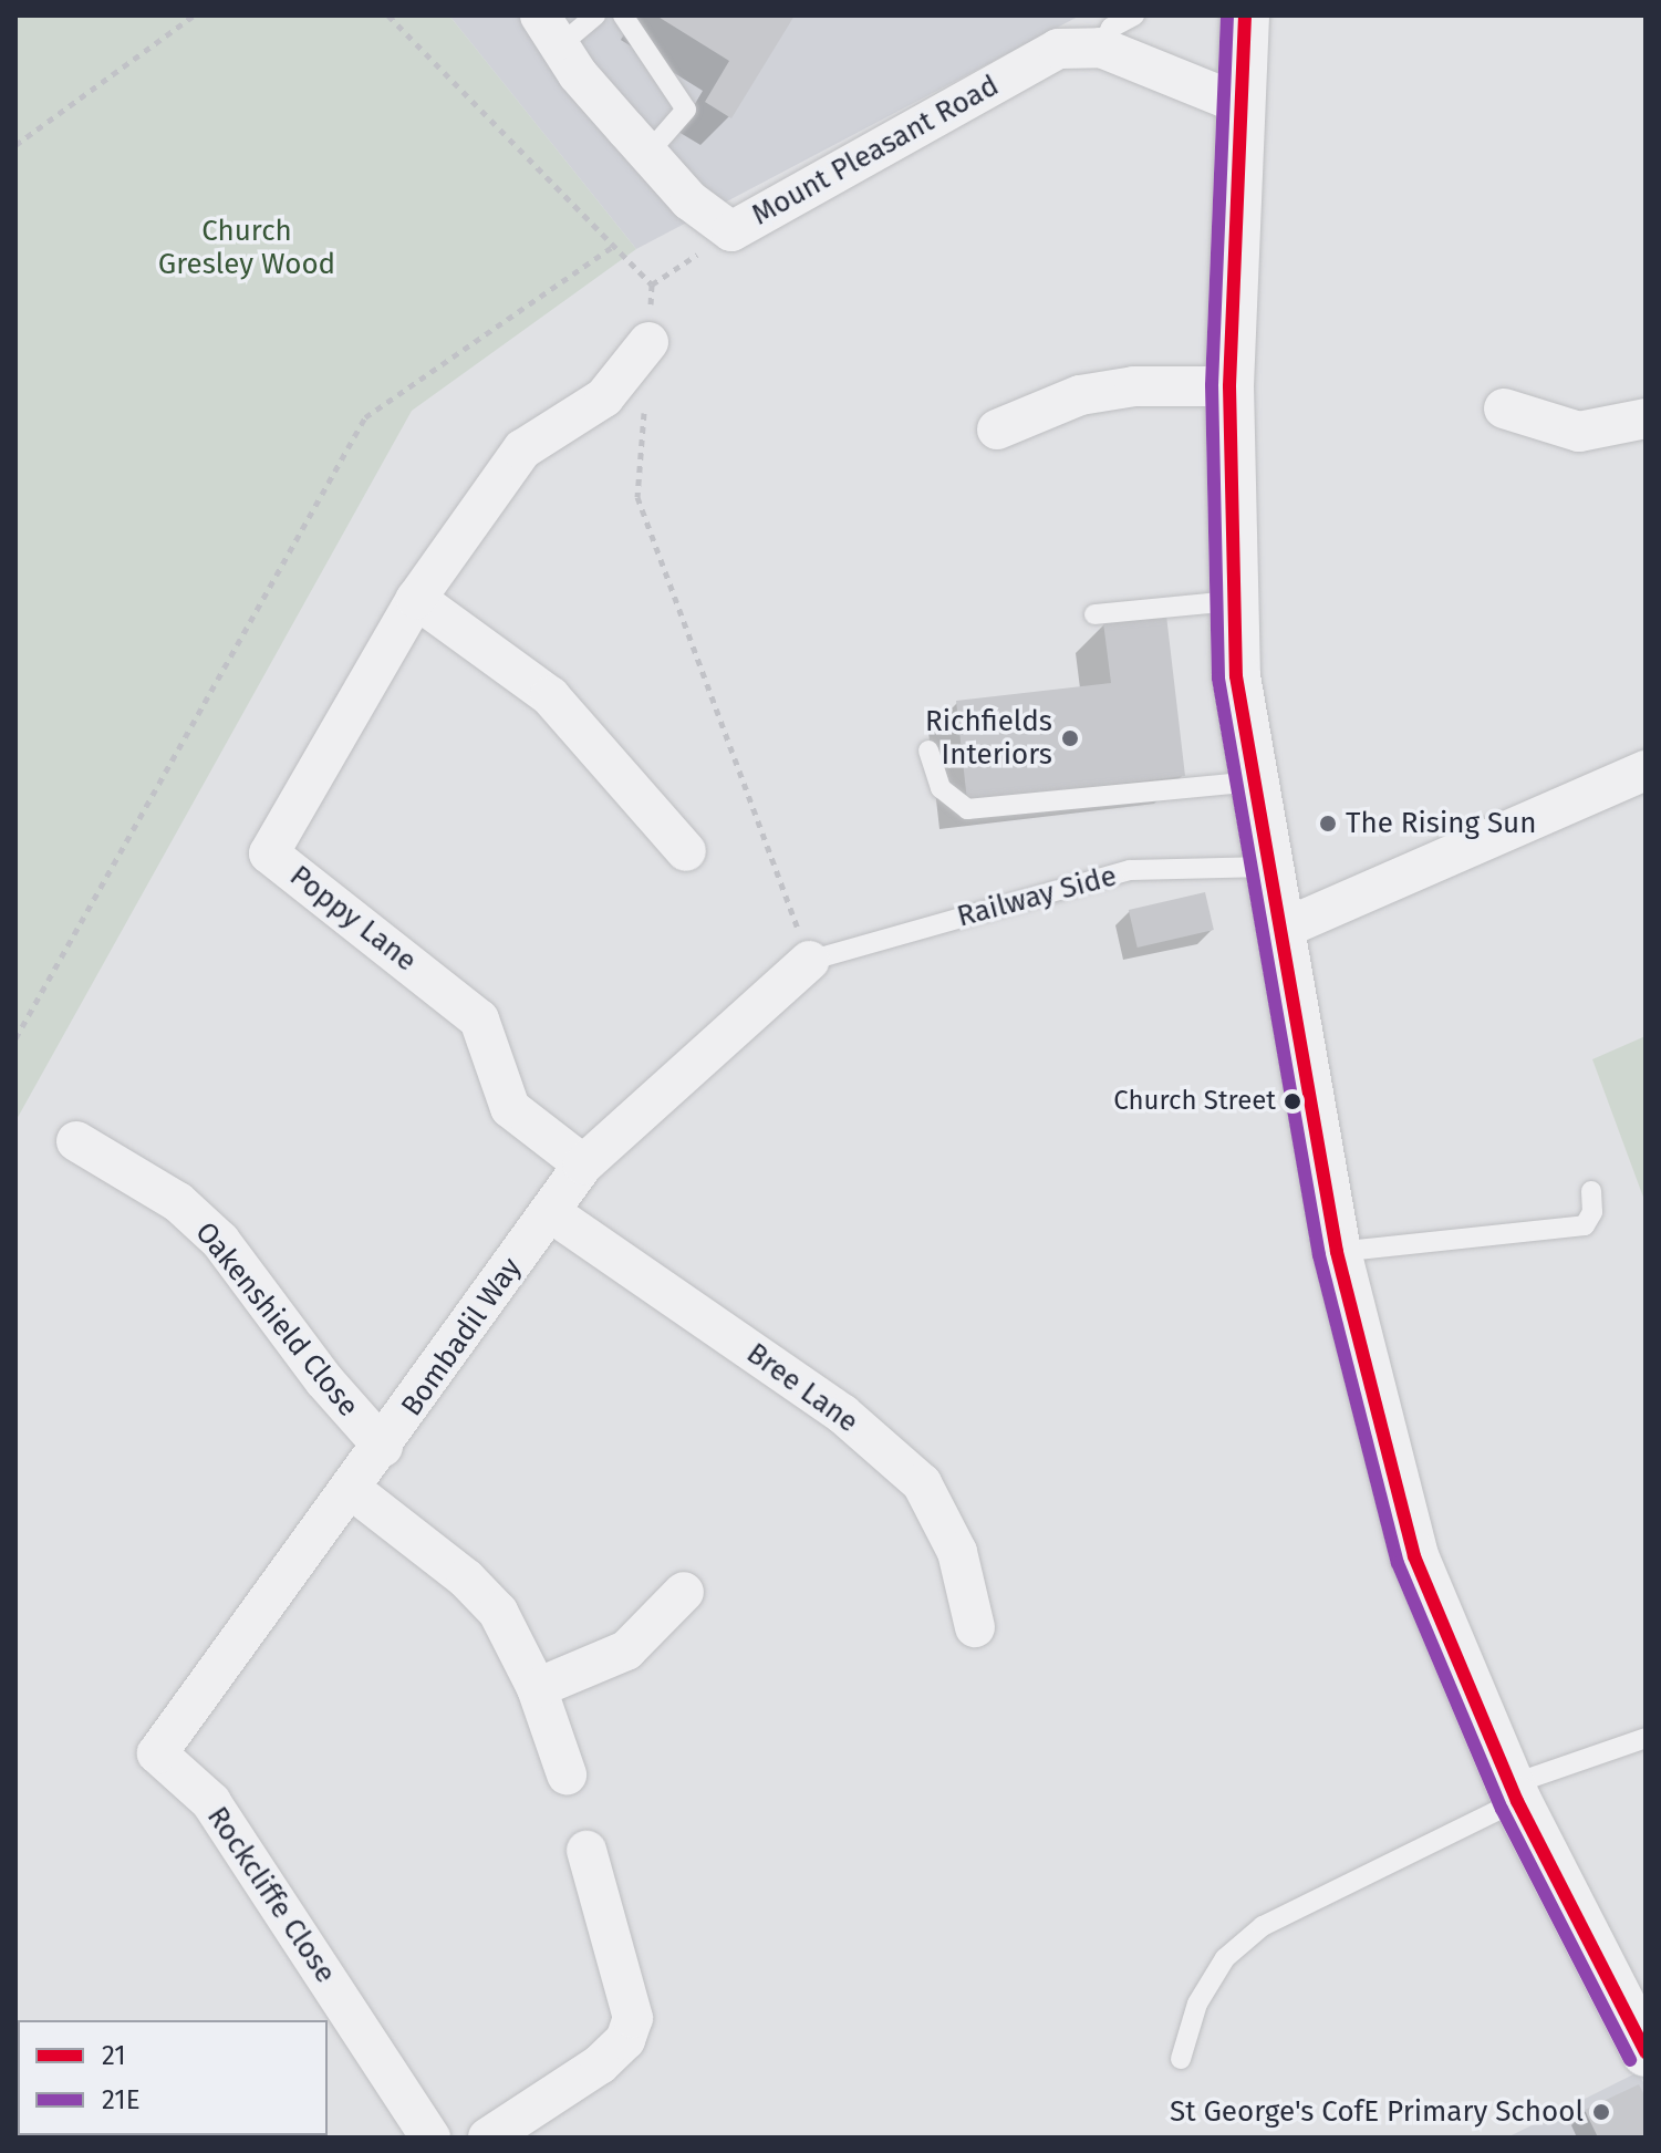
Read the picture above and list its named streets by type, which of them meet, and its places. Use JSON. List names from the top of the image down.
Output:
{
  "streets": {
    "street": [
      "Mount Pleasant Road",
      "Poppy Lane",
      "Oakenshield Close",
      "Bombadil Way",
      "Bree Lane",
      "Rockcliffe Close"
    ],
    "lane": ["Railway Side"]
  },
  "crossings": [
    ["Railway Side", "Bombadil Way"],
    ["Poppy Lane", "Bombadil Way"],
    ["Oakenshield Close", "Bombadil Way"],
    ["Bombadil Way", "Bree Lane"],
    ["Bombadil Way", "Rockcliffe Close"]
  ],
  "parks": ["Church Gresley Wood"],
  "places": [
    "Richfields Interiors",
    "The Rising Sun",
    "Church Street",
    "St George's CofE Primary School"
  ],
  "lines": ["transit line 21", "transit line 21E"],
  "legend": ["21", "21E"]
}
